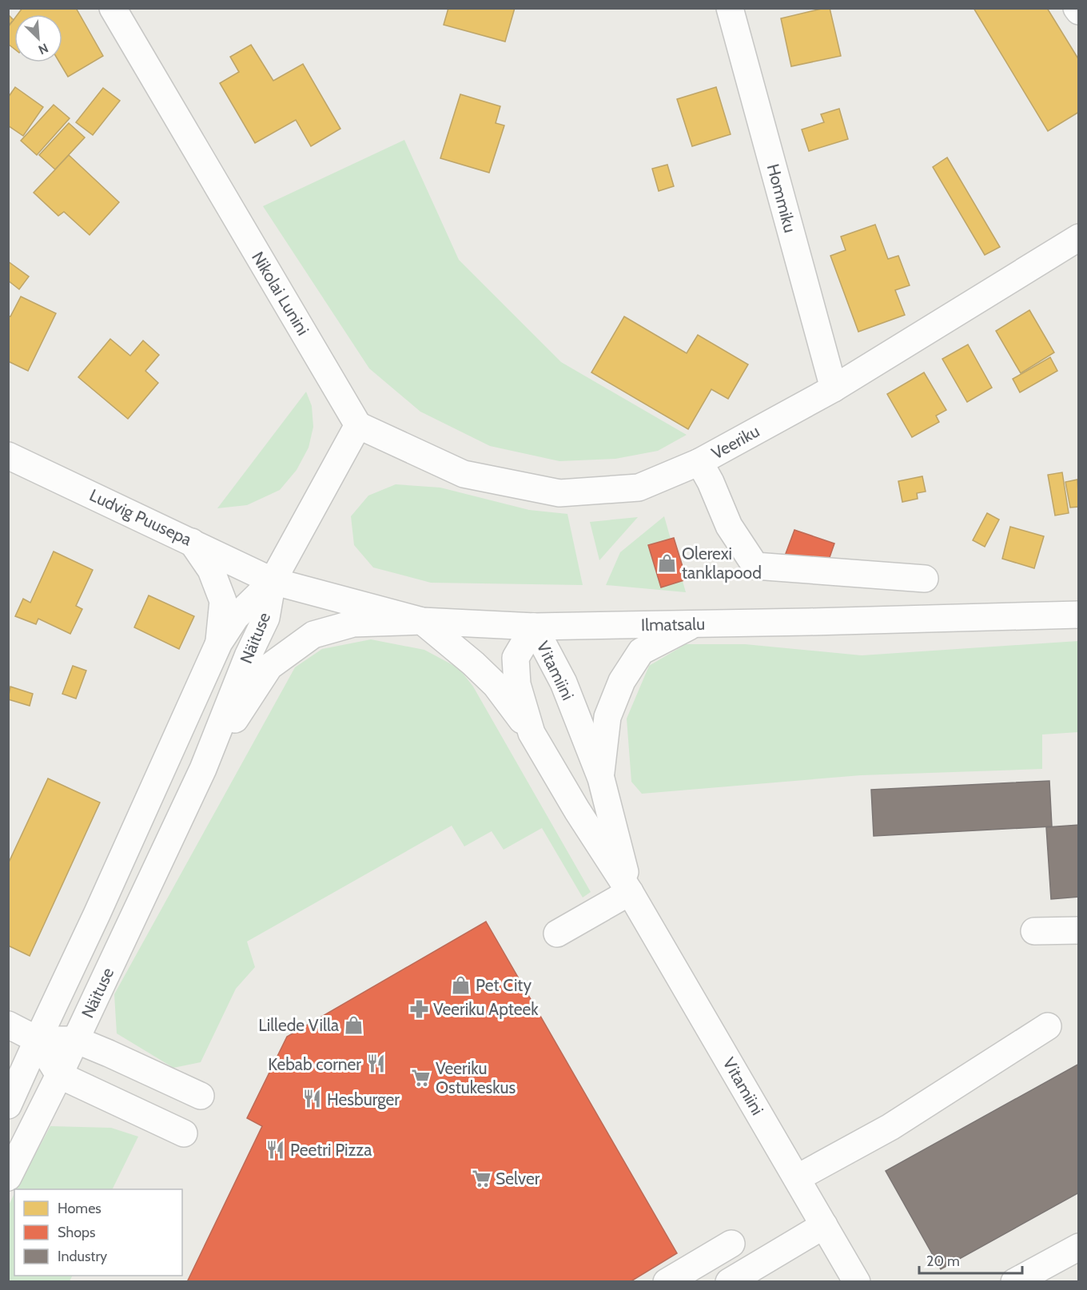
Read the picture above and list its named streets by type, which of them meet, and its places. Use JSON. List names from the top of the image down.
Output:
{
  "streets": {
    "street": [
      "Hommiku",
      "Nikolai Lunini",
      "Veeriku",
      "Ludvig Puusepa",
      "Ilmatsalu",
      "Näituse",
      "Vitamiini"
    ]
  },
  "crossings": [
    ["Hommiku", "Veeriku"],
    ["Nikolai Lunini", "Veeriku"],
    ["Ludvig Puusepa", "Ilmatsalu"],
    ["Ludvig Puusepa", "Näituse"],
    ["Ilmatsalu", "Näituse"],
    ["Ilmatsalu", "Vitamiini"]
  ],
  "places": {
    "shop": ["Olerexi tanklapood", "Pet City", "Lillede Villa"],
    "pharmacy": ["Veeriku Apteek"],
    "restaurant": ["Kebab corner", "Hesburger", "Peetri Pizza"],
    "supermarket": ["Veeriku Ostukeskus", "Selver"]
  },
  "legend": ["Homes", "Shops", "Industry"],
  "scale_bar": "20 m",
  "north": "bottom right"
}
